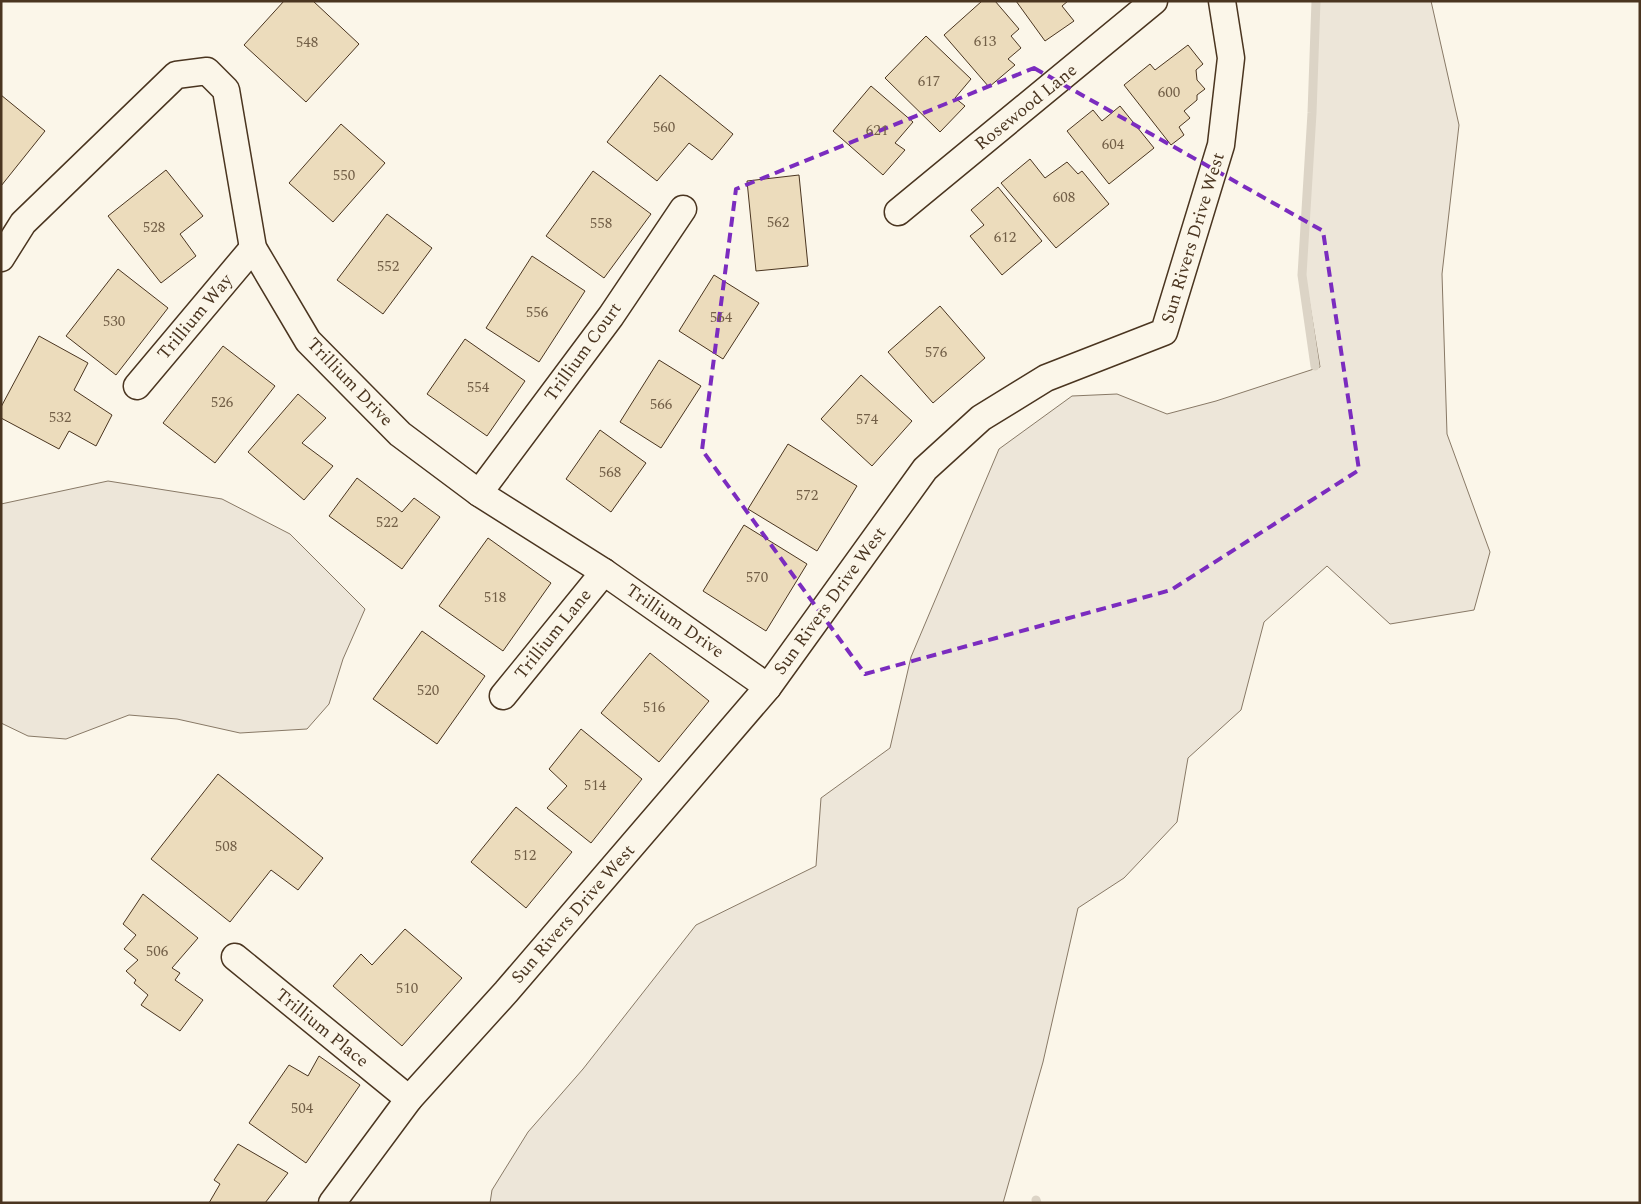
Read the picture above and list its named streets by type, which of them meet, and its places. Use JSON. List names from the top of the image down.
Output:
{
  "streets": {
    "street": [
      "Rosewood Lane",
      "Sun Rivers Drive West",
      "Trillium Way",
      "Trillium Court",
      "Trillium Drive",
      "Trillium Lane",
      "Trillium Place"
    ]
  },
  "crossings": [
    ["Sun Rivers Drive West", "Trillium Drive"],
    ["Sun Rivers Drive West", "Trillium Place"],
    ["Trillium Way", "Trillium Drive"],
    ["Trillium Court", "Trillium Drive"],
    ["Trillium Drive", "Trillium Lane"]
  ],
  "house_numbers": [
    "613",
    "548",
    "617",
    "600",
    "560",
    "621",
    "604",
    "550",
    "608",
    "562",
    "558",
    "528",
    "612",
    "552",
    "556",
    "564",
    "530",
    "576",
    "554",
    "526",
    "566",
    "532",
    "574",
    "568",
    "572",
    "522",
    "570",
    "518",
    "520",
    "516",
    "514",
    "508",
    "512",
    "506",
    "510",
    "504"
  ]
}
